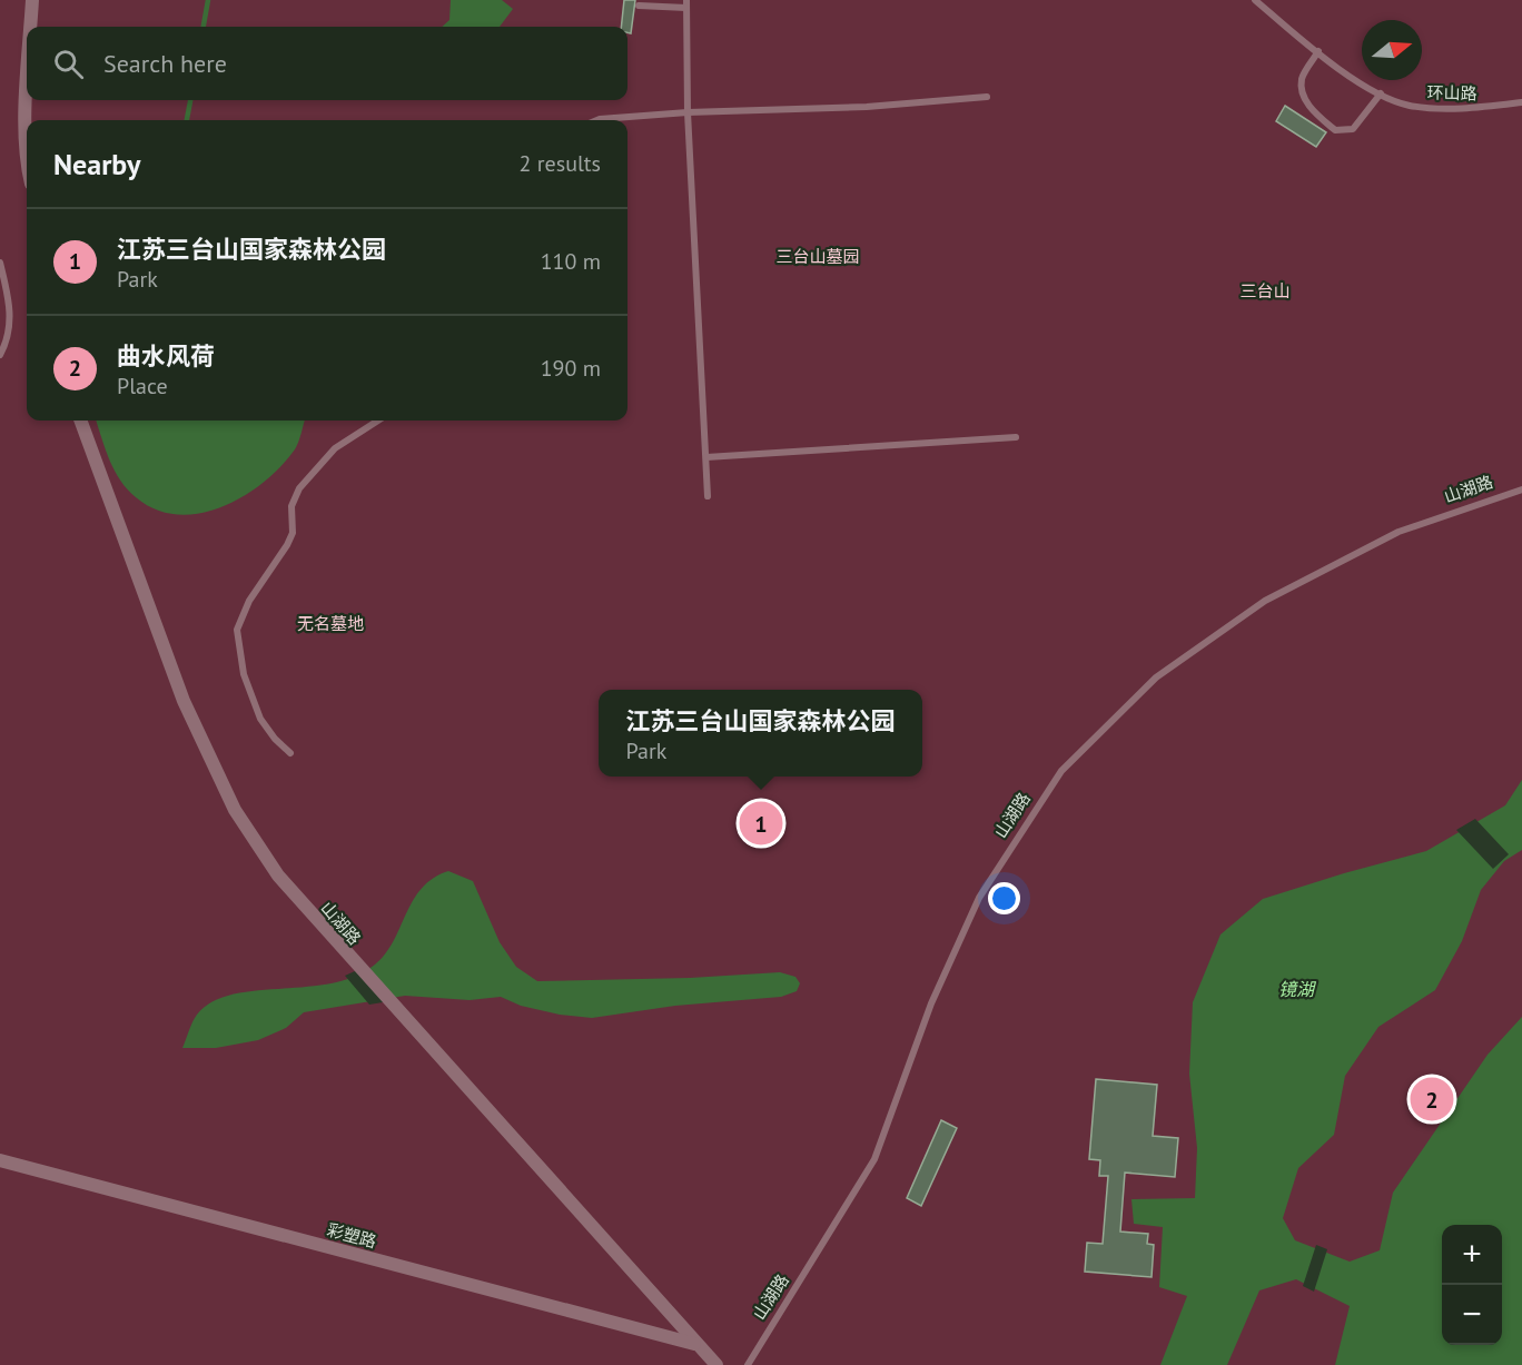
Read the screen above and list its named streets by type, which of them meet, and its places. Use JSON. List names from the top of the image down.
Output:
{
  "streets": {
    "street": ["山湖路", "彩塑路"],
    "lane": ["环山路"]
  },
  "crossings": [
    ["山湖路", "彩塑路"]
  ],
  "water": ["镜湖"],
  "parks": ["三台山墓园", "三台山", "无名墓地"],
  "north": "right",
  "page": {
    "search": "Search here",
    "heading": ["Nearby", "2 results"],
    "list": [
      {
        "mark": "1",
        "name": "江苏三台山国家森林公园",
        "note": "Park",
        "value": "110 m"
      },
      {
        "mark": "2",
        "name": "曲水风荷",
        "note": "Place",
        "value": "190 m"
      }
    ],
    "popup": ["江苏三台山国家森林公园", "Park"],
    "pins": ["1", "2"],
    "map_buttons": ["+", "−"]
  }
}
